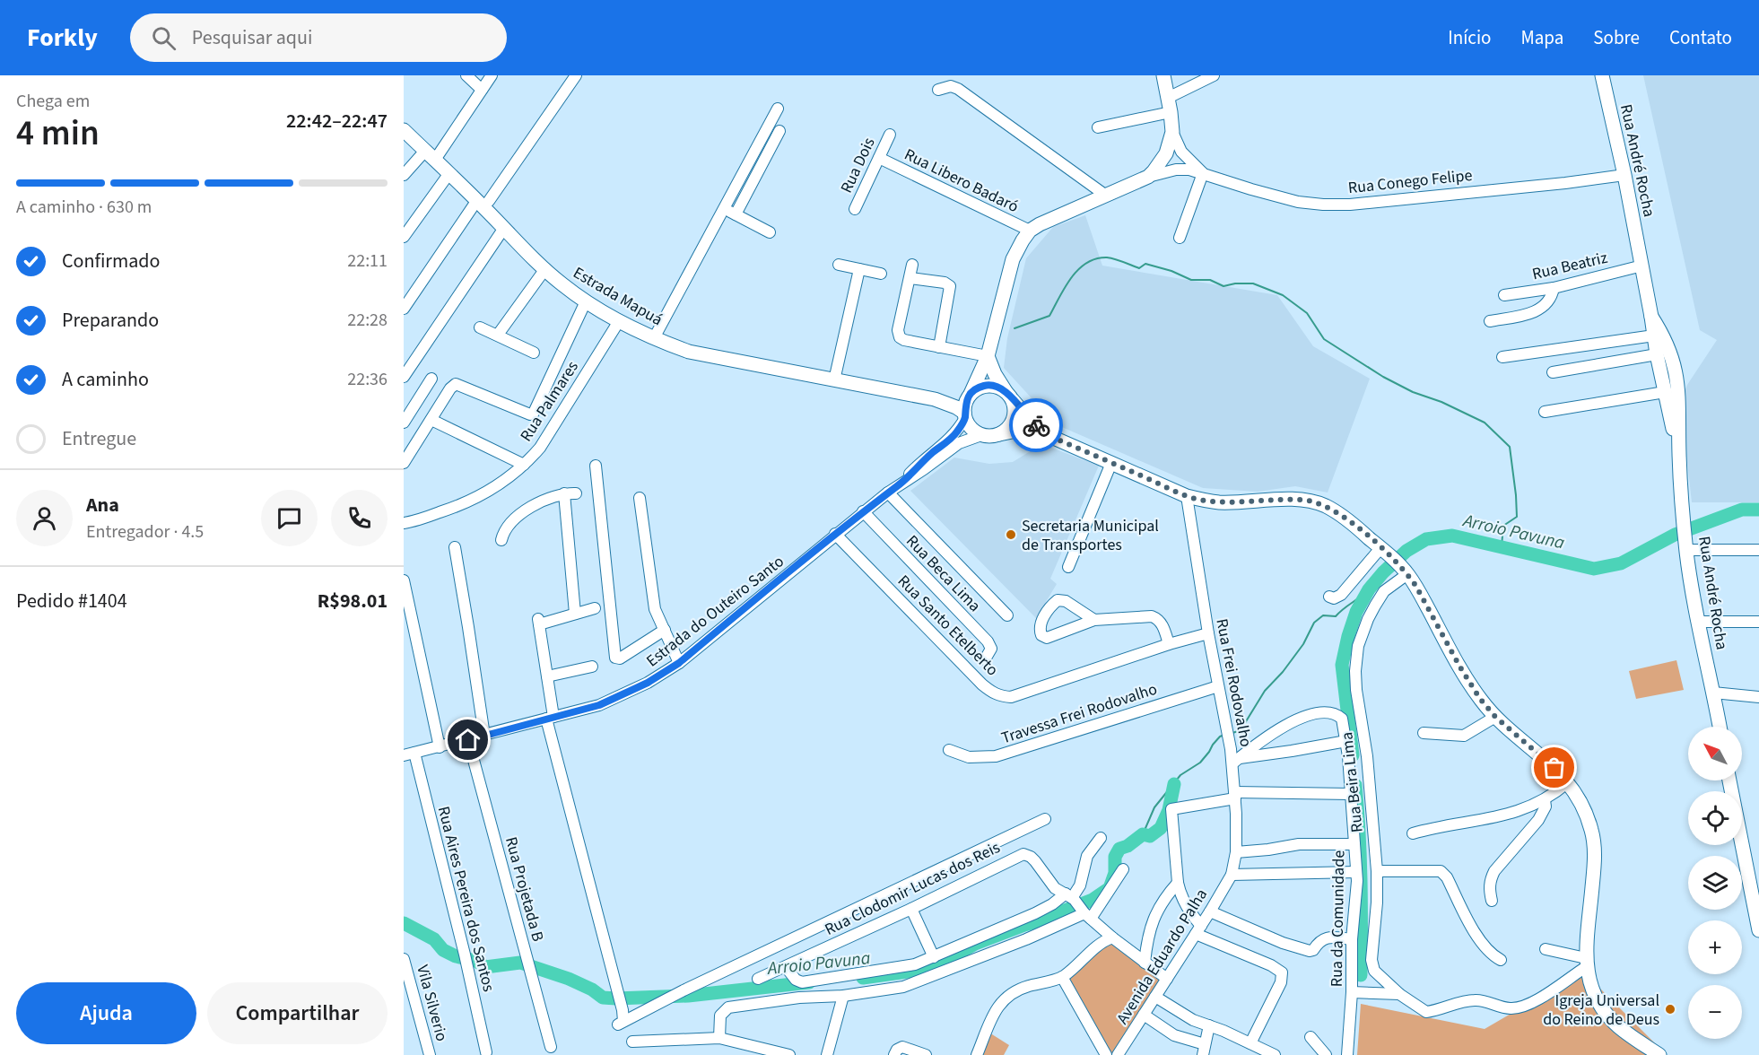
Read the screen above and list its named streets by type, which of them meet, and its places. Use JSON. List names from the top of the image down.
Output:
{
  "streets": {
    "main road": ["Rua André Rocha", "Estrada Mapuá"],
    "street": [
      "Rua Dois",
      "Rua Libero Badaró",
      "Rua Conego Felipe",
      "Rua Beatriz",
      "Rua Palmares",
      "Rua Beca Lima",
      "Estrada do Outeiro Santo",
      "Rua Santo Etelberto",
      "Rua Frei Rodovalho",
      "Travessa Frei Rodovalho",
      "Rua Beira Lima",
      "Rua Clodomir Lucas dos Reis",
      "Rua Projetada B",
      "Rua Aires Pereira dos Santos",
      "Rua da Comunidade",
      "Avenida Eduardo Palha",
      "Vila Silverio"
    ]
  },
  "crossings": [
    ["Rua André Rocha", "Rua Conego Felipe"],
    ["Rua André Rocha", "Rua Beatriz"],
    ["Rua Dois", "Rua Libero Badaró"],
    ["Estrada Mapuá", "Rua Palmares"],
    ["Estrada Mapuá", "Estrada do Outeiro Santo"],
    ["Rua Beca Lima", "Estrada do Outeiro Santo"],
    ["Estrada do Outeiro Santo", "Rua Santo Etelberto"],
    ["Estrada do Outeiro Santo", "Rua Clodomir Lucas dos Reis"],
    ["Estrada do Outeiro Santo", "Rua Projetada B"],
    ["Estrada do Outeiro Santo", "Rua Aires Pereira dos Santos"],
    ["Rua Santo Etelberto", "Rua Frei Rodovalho"],
    ["Rua Frei Rodovalho", "Travessa Frei Rodovalho"],
    ["Rua Frei Rodovalho", "Rua da Comunidade"],
    ["Rua Frei Rodovalho", "Avenida Eduardo Palha"],
    ["Rua Clodomir Lucas dos Reis", "Avenida Eduardo Palha"]
  ],
  "water": ["Arroio Pavuna"],
  "places": ["Secretaria Municipal de Transportes", "Igreja Universal do Reino de Deus"],
  "north": "top left",
  "page": {
    "header": "Forkly",
    "search": "Pesquisar aqui",
    "nav": [
      "Início",
      "Mapa",
      "Sobre",
      "Contato"
    ],
    "heading": ["4 min", "Chega em", "22:42–22:47"],
    "panel": [
      "Ana",
      "Entregador · 4.5",
      "Pedido #1404",
      "R$98.01"
    ],
    "bar": "A caminho · 630 m",
    "list": [
      ["Confirmado", "22:11"],
      ["Preparando", "22:28"],
      ["A caminho", "22:36"],
      "Entregue"
    ],
    "map_buttons": ["+", "−"],
    "buttons": ["Ajuda", "Compartilhar"]
  }
}
